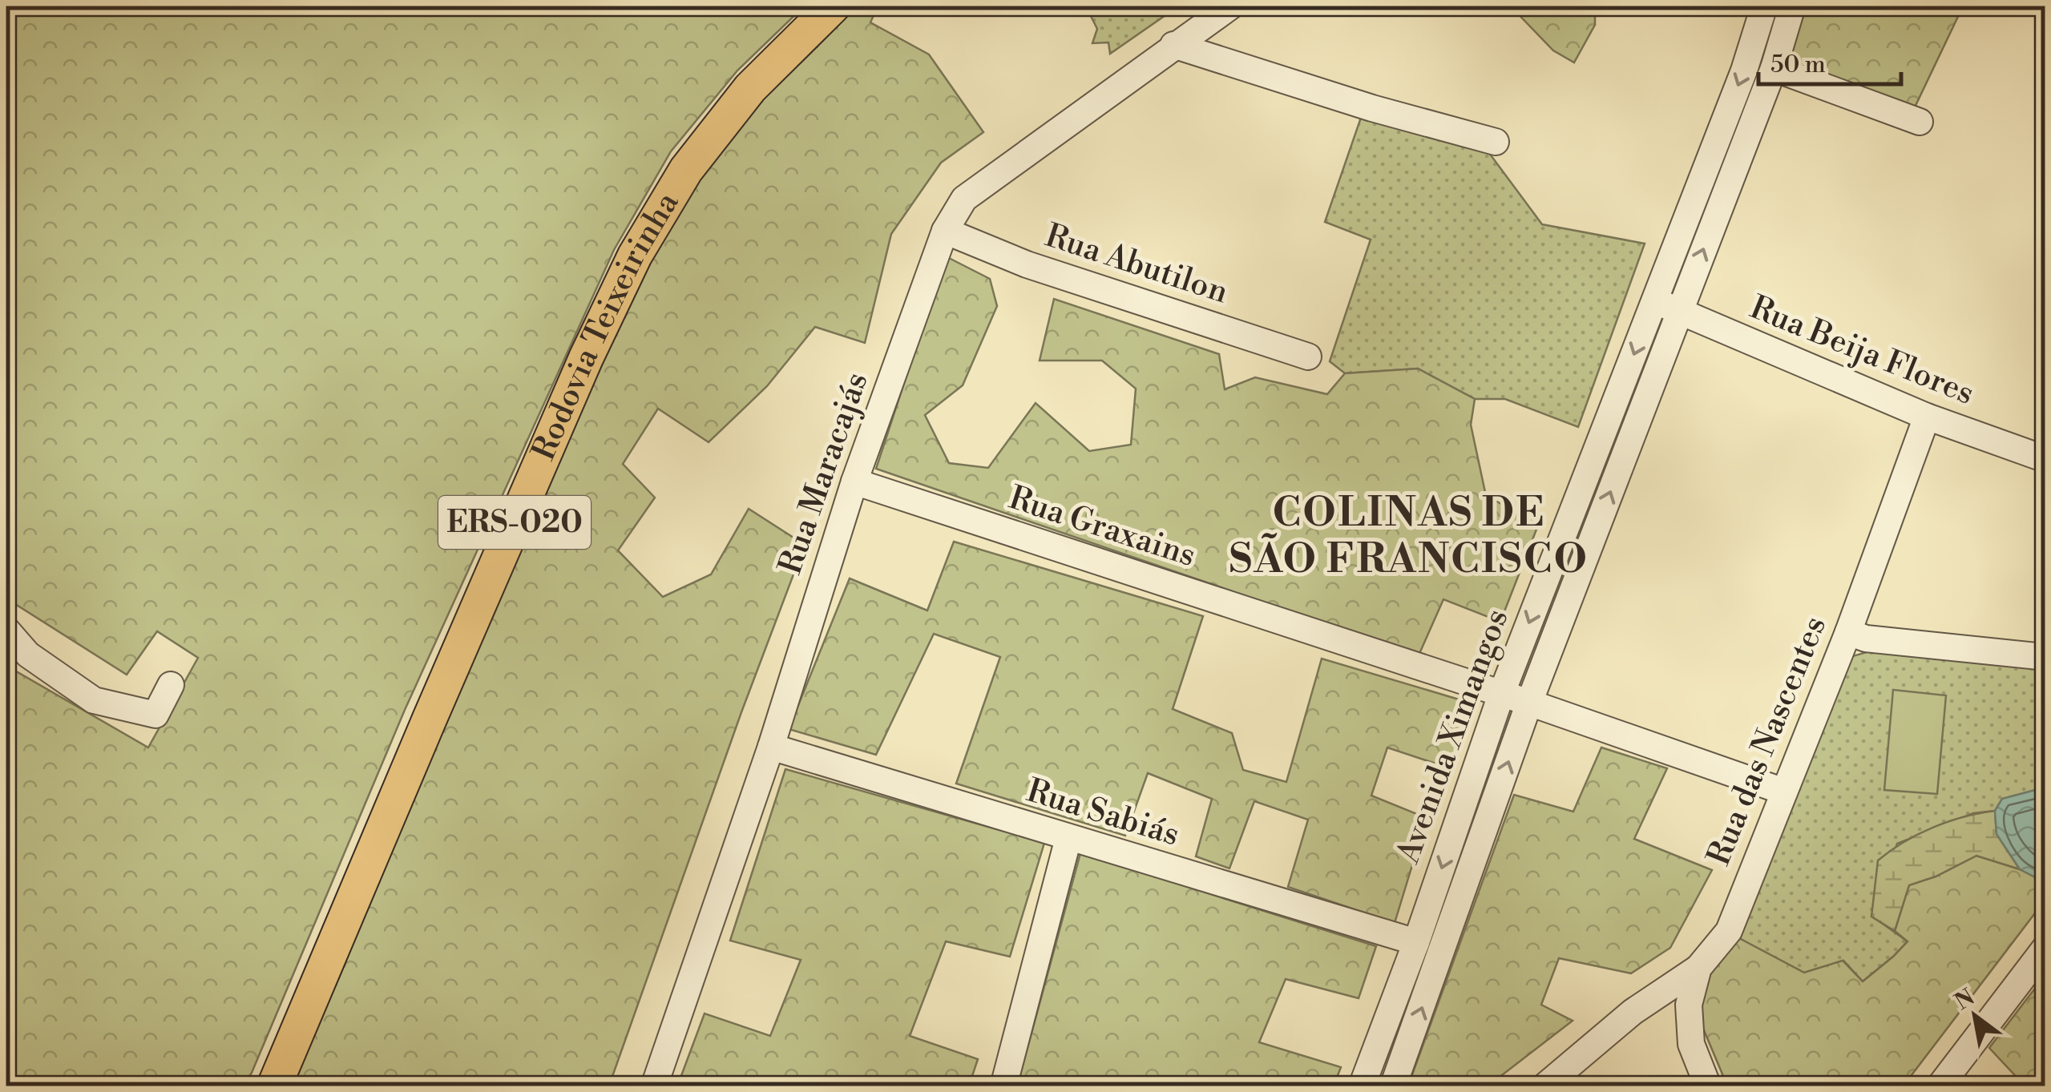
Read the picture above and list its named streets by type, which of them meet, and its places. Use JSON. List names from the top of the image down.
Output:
{
  "streets": {
    "main road": ["Rodovia Teixeirinha", "ERS-020"],
    "street": [
      "Rua Abutilon",
      "Rua Beija Flores",
      "Rua Maracajás",
      "Rua Graxains",
      "Avenida Ximangos",
      "Rua das Nascentes",
      "Rua Sabiás"
    ]
  },
  "crossings": [
    ["Rua Abutilon", "Rua Maracajás"],
    ["Rua Beija Flores", "Avenida Ximangos"],
    ["Rua Beija Flores", "Rua das Nascentes"],
    ["Rua Maracajás", "Rua Graxains"],
    ["Rua Maracajás", "Rua Sabiás"],
    ["Rua Graxains", "Avenida Ximangos"],
    ["Rua Graxains", "Rua das Nascentes"],
    ["Avenida Ximangos", "Rua Sabiás"]
  ],
  "districts": ["COLINAS DE SÃO FRANCISCO"],
  "scale_bar": "50 m",
  "north": "top left"
}
